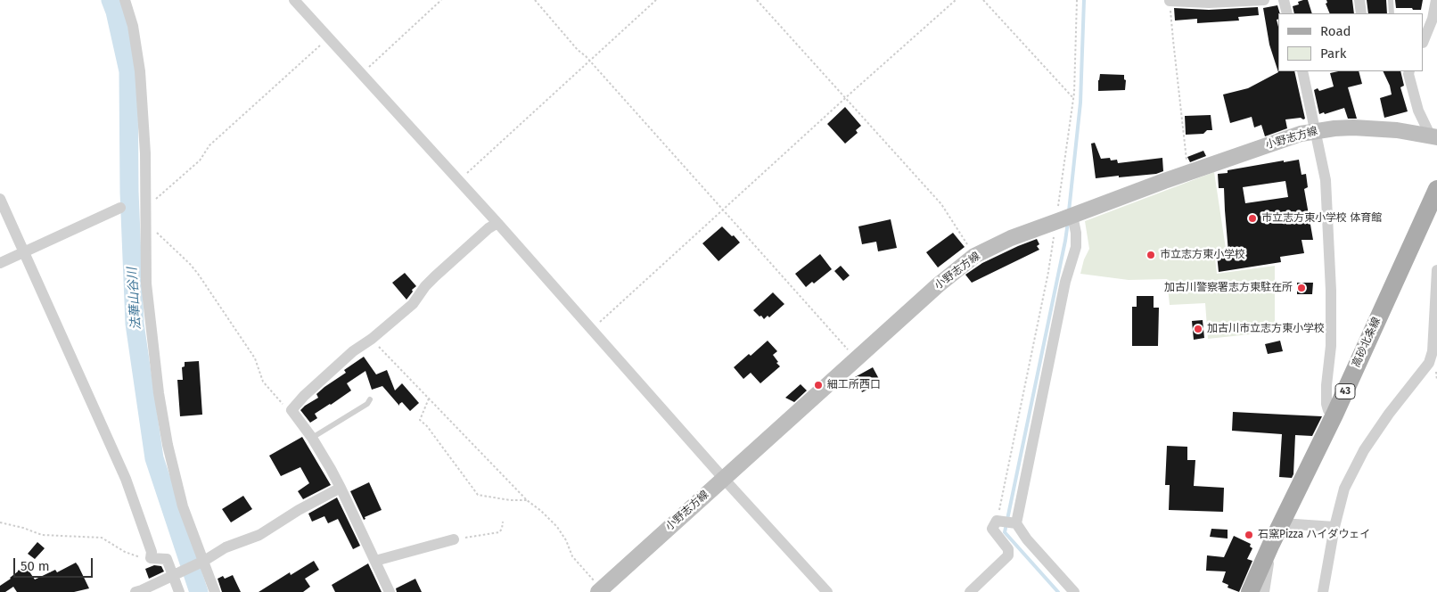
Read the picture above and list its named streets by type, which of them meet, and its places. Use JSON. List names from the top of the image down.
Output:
{
  "streets": {
    "main road": ["小野志方線", "高砂北条線", "43"]
  },
  "water": ["法華山谷川"],
  "places": [
    "市立志方東小学校 体育館",
    "市立志方東小学校",
    "加古川警察署志方東駐在所",
    "加古川市立志方東小学校",
    "細工所西口",
    "石窯Pizza ハイダウェイ"
  ],
  "legend": ["Road", "Park"],
  "scale_bar": "50 m"
}
